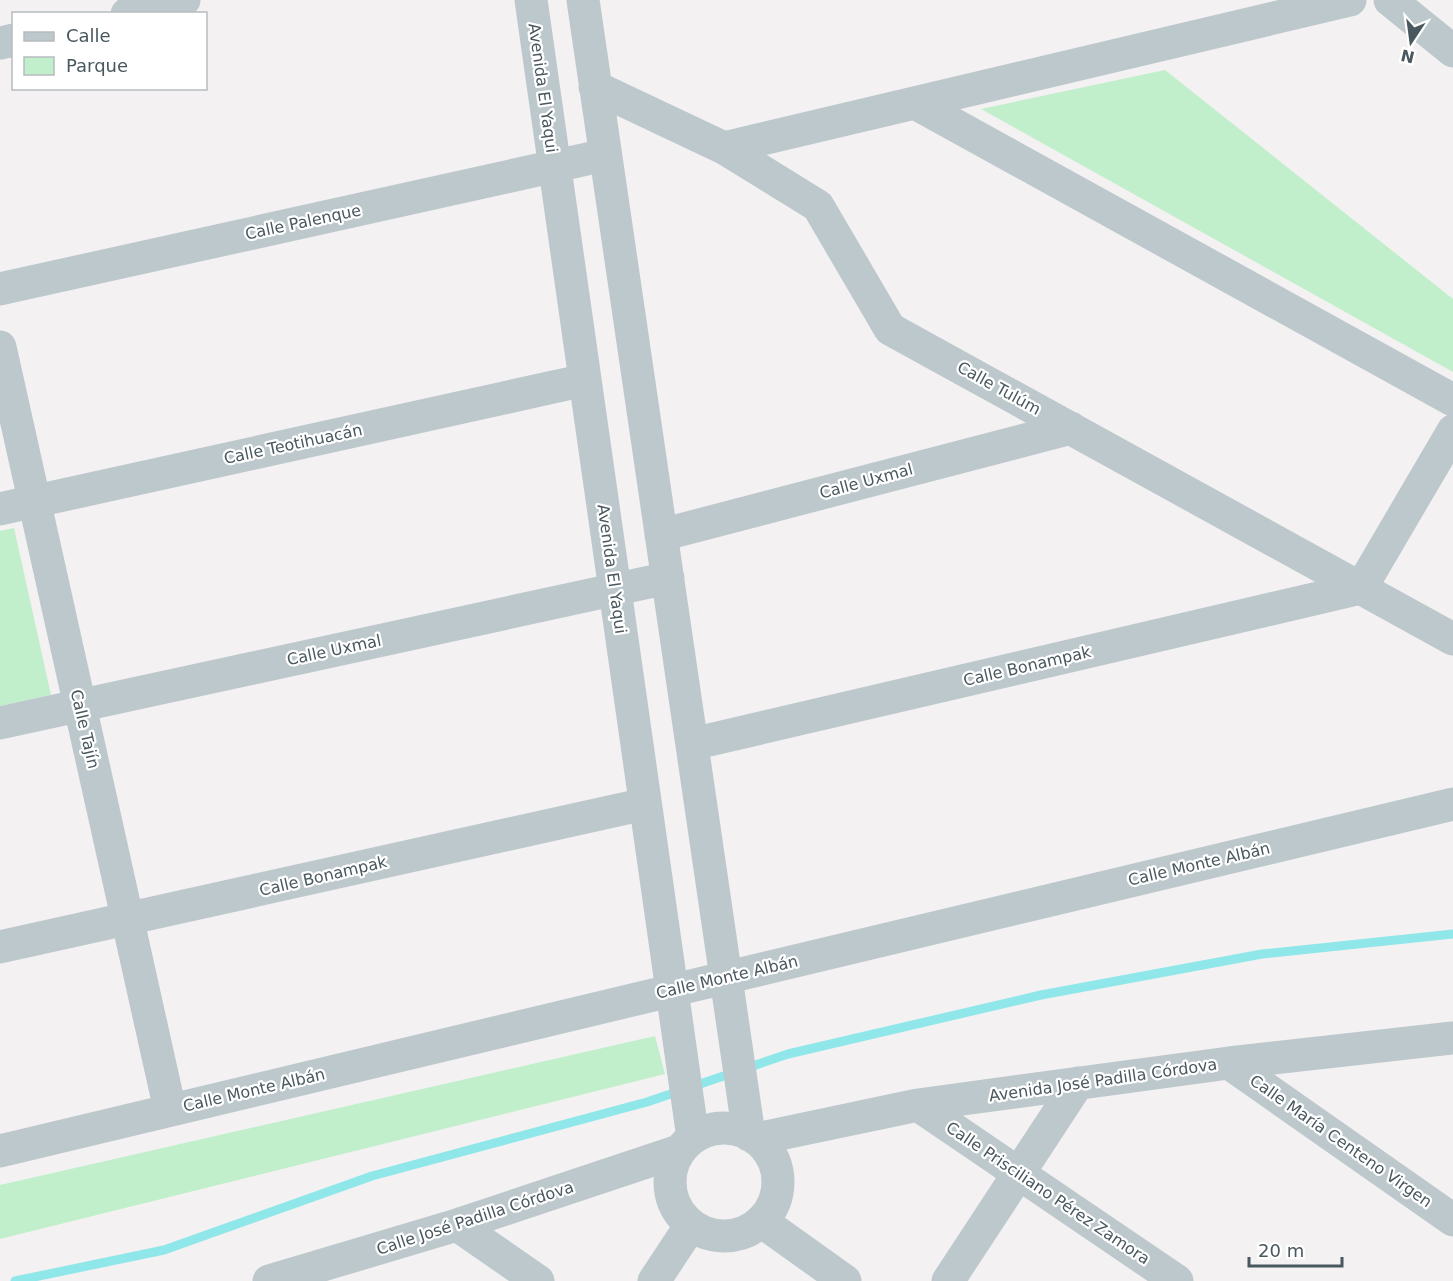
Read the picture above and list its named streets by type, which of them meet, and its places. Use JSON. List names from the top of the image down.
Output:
{
  "streets": {
    "street": [
      "Avenida El Yaqui",
      "Calle Palenque",
      "Calle Tulúm",
      "Calle Teotihuacán",
      "Calle Uxmal",
      "Calle Bonampak",
      "Calle Tajín",
      "Calle Monte Albán",
      "Avenida José Padilla Córdova",
      "Calle María Centeno Virgen",
      "Calle Prisciliano Pérez Zamora",
      "Calle José Padilla Córdova"
    ]
  },
  "crossings": [
    ["Avenida El Yaqui", "Calle Palenque"],
    ["Avenida El Yaqui", "Calle Teotihuacán"],
    ["Avenida El Yaqui", "Calle Uxmal"],
    ["Avenida El Yaqui", "Calle Bonampak"],
    ["Avenida El Yaqui", "Calle Monte Albán"],
    ["Avenida El Yaqui", "Avenida José Padilla Córdova"],
    ["Avenida El Yaqui", "Calle José Padilla Córdova"],
    ["Calle Tulúm", "Calle Uxmal"],
    ["Calle Tulúm", "Calle Bonampak"],
    ["Calle Teotihuacán", "Calle Tajín"],
    ["Calle Uxmal", "Calle Tajín"],
    ["Calle Bonampak", "Calle Tajín"],
    ["Calle Tajín", "Calle Monte Albán"],
    ["Avenida José Padilla Córdova", "Calle María Centeno Virgen"],
    ["Avenida José Padilla Córdova", "Calle Prisciliano Pérez Zamora"],
    ["Avenida José Padilla Córdova", "Calle José Padilla Córdova"]
  ],
  "legend": ["Calle", "Parque"],
  "scale_bar": "20 m",
  "north": "bottom"
}
